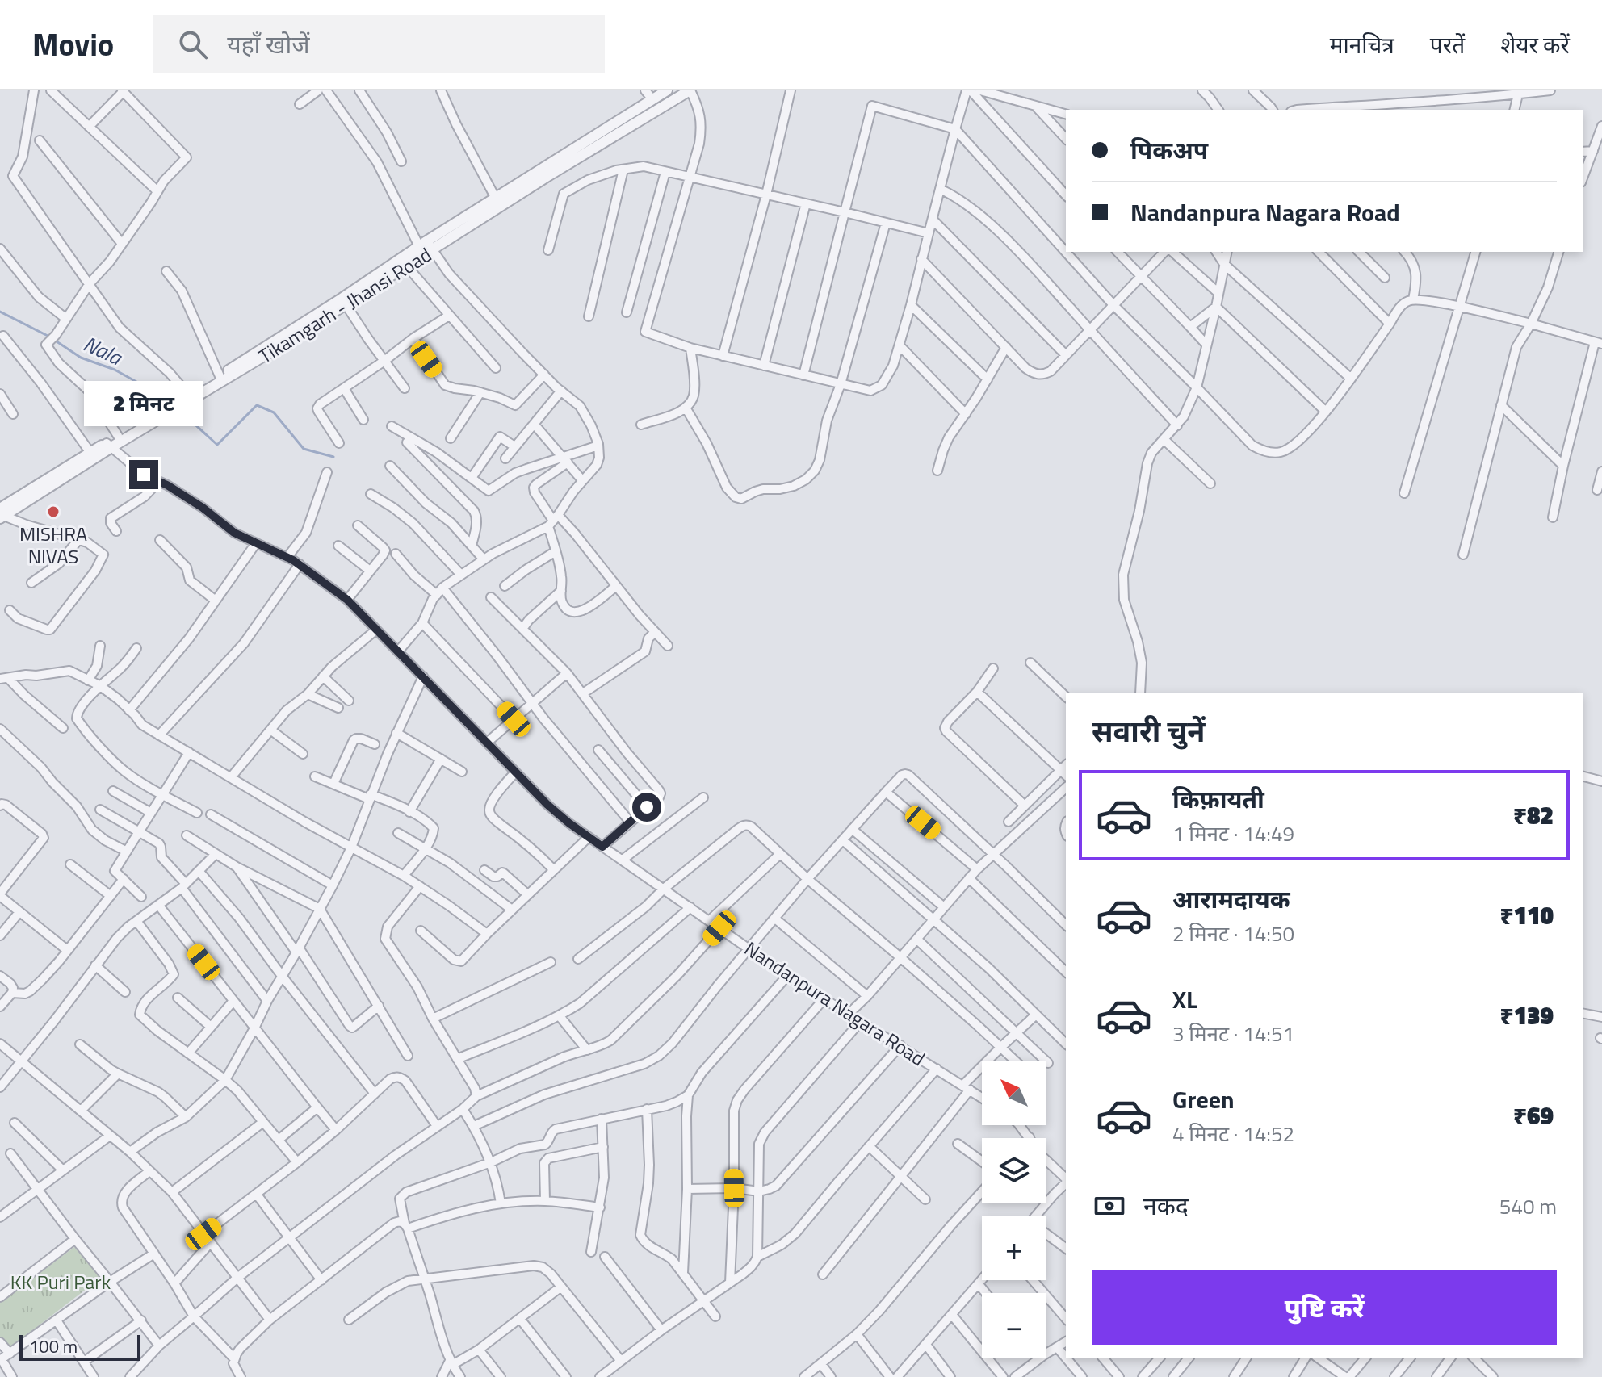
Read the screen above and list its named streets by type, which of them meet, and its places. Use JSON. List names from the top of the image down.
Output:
{
  "streets": {
    "street": ["Tikamgarh - Jhansi Road", "Nandanpura Nagara Road"]
  },
  "water": ["Nala"],
  "parks": ["KK Puri Park"],
  "places": ["MISHRA NIVAS"],
  "scale_bar": "100 m",
  "north": "top left",
  "page": {
    "header": "Movio",
    "search": "यहाँ खोजें",
    "nav": ["मानचित्र", "परतें", "शेयर करें"],
    "banner": ["पिकअप", "Nandanpura Nagara Road"],
    "bubble": "2 मिनट",
    "heading": "सवारी चुनें",
    "list": [
      {
        "name": "किफ़ायती",
        "note": "1 मिनट · 14:49",
        "value": "₹82"
      },
      {
        "name": "आरामदायक",
        "note": "2 मिनट · 14:50",
        "value": "₹110"
      },
      {
        "name": "XL",
        "note": "3 मिनट · 14:51",
        "value": "₹139"
      },
      {
        "name": "Green",
        "note": "4 मिनट · 14:52",
        "value": "₹69"
      }
    ],
    "map_buttons": ["+", "−"],
    "pay": ["नकद", "540 m"],
    "buttons": "पुष्टि करें",
    "scale": "100 m"
  }
}
